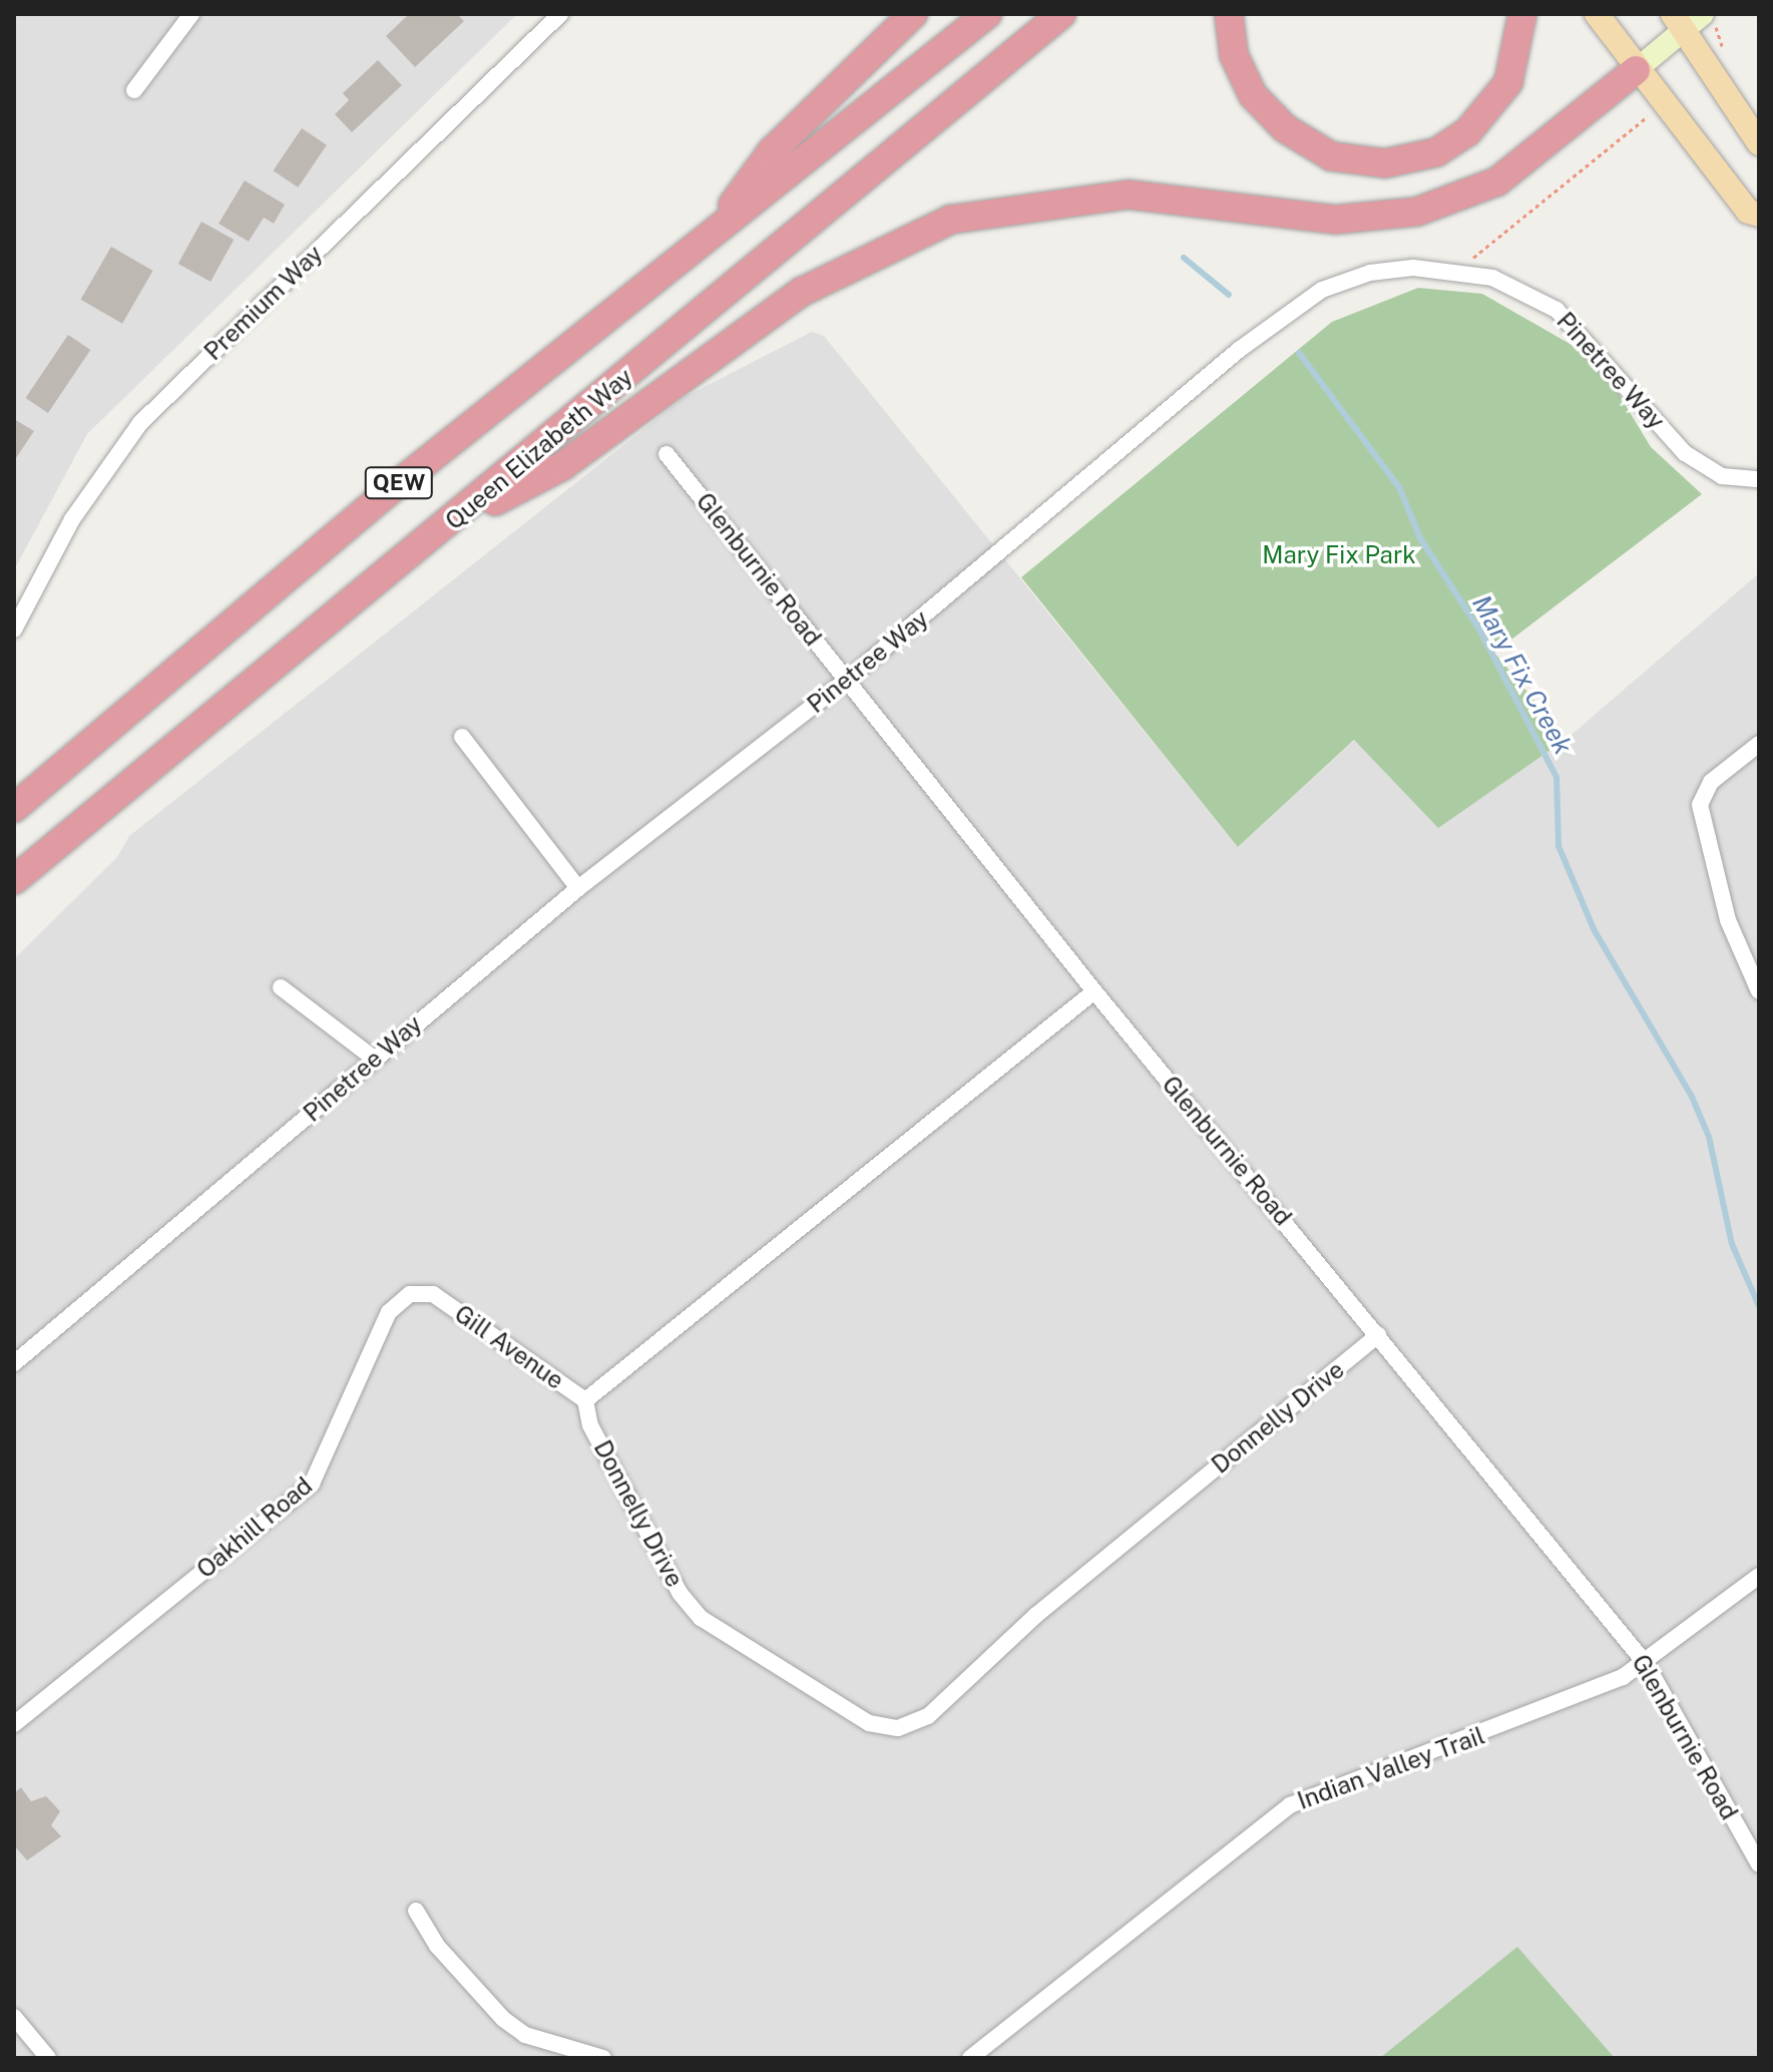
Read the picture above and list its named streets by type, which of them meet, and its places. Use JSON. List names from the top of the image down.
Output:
{
  "streets": {
    "highway": ["Queen Elizabeth Way", "QEW"],
    "street": [
      "Premium Way",
      "Pinetree Way",
      "Glenburnie Road",
      "Gill Avenue",
      "Donnelly Drive",
      "Oakhill Road",
      "Indian Valley Trail"
    ]
  },
  "crossings": [
    ["Pinetree Way", "Glenburnie Road"],
    ["Glenburnie Road", "Donnelly Drive"],
    ["Glenburnie Road", "Indian Valley Trail"],
    ["Gill Avenue", "Donnelly Drive"],
    ["Gill Avenue", "Oakhill Road"]
  ],
  "water": ["Mary Fix Creek"],
  "parks": ["Mary Fix Park"]
}
